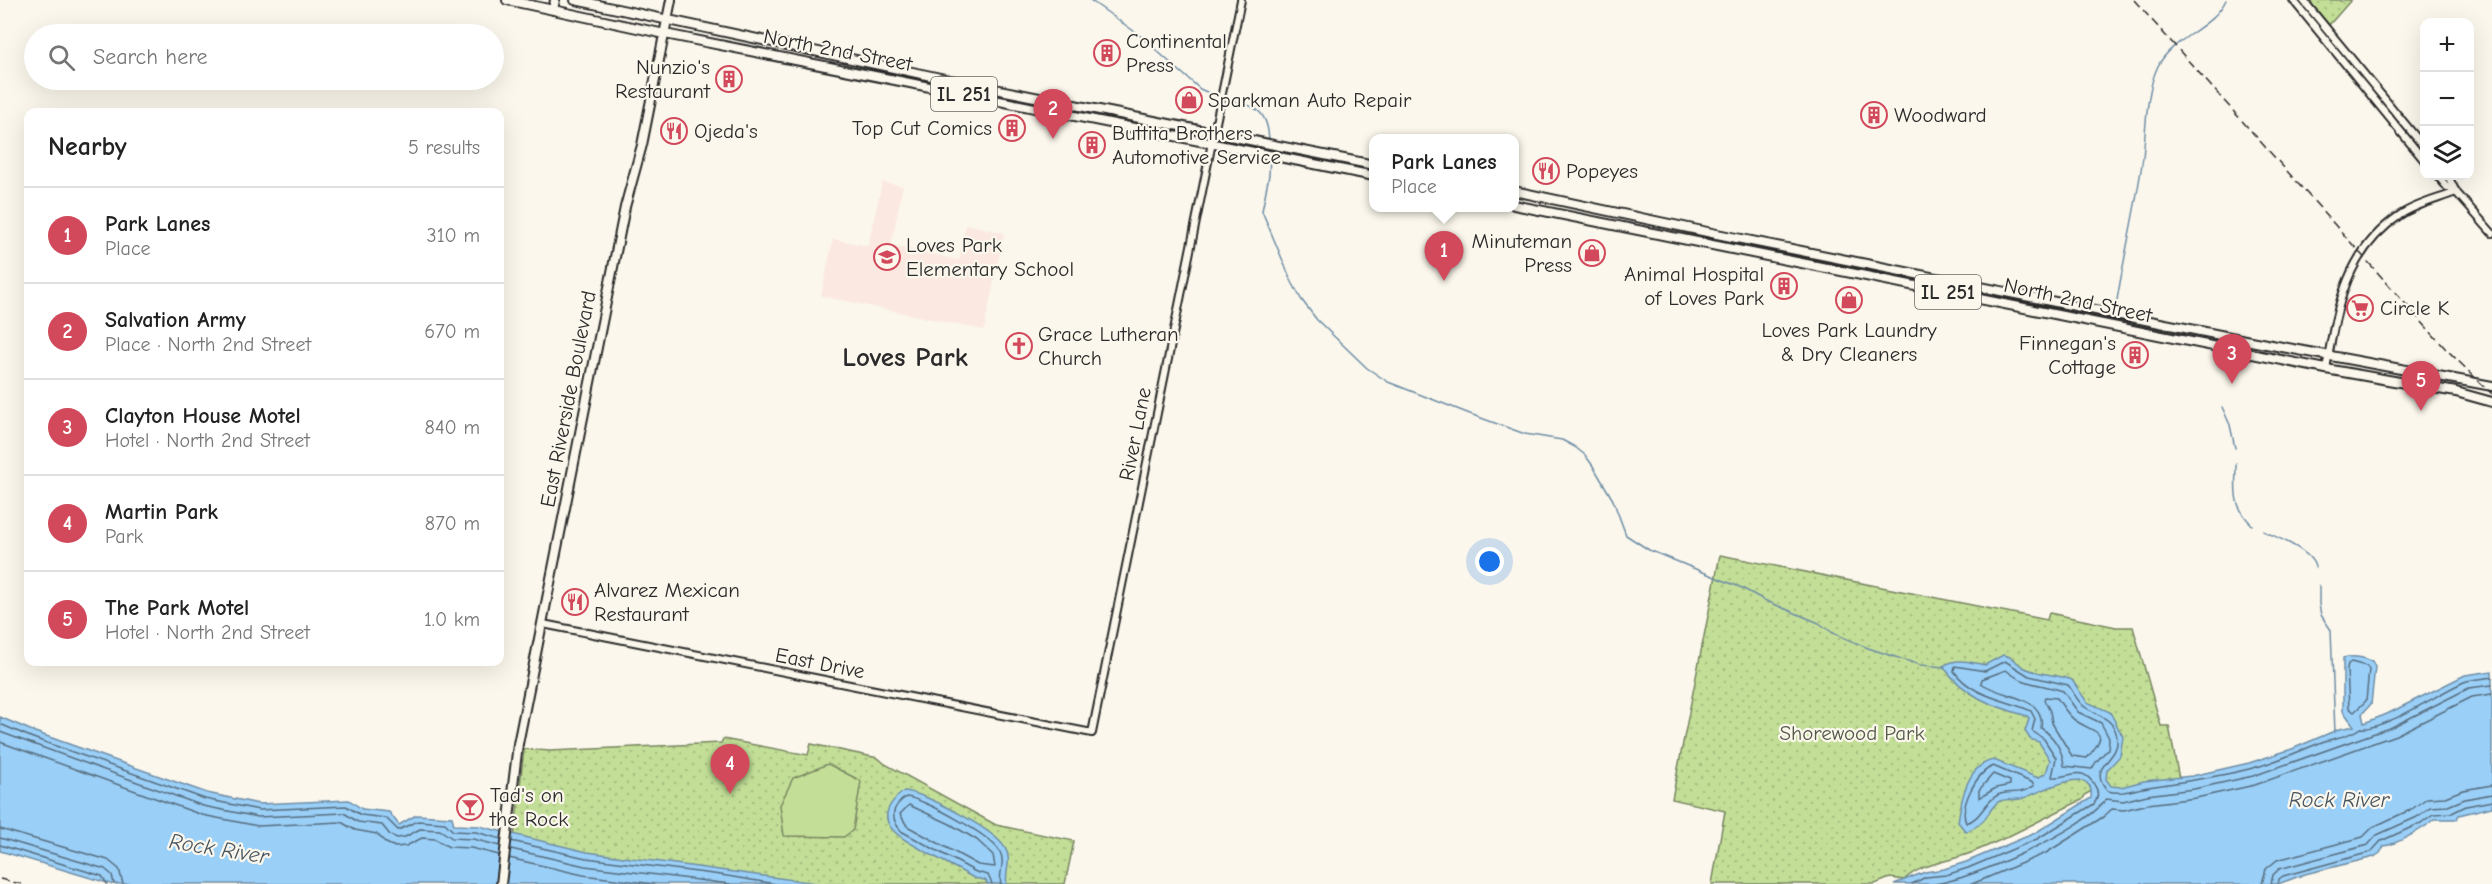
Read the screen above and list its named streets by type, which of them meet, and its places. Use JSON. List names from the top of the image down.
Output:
{
  "streets": {
    "main road": ["North 2nd Street", "IL 251", "East Riverside Boulevard"],
    "street": ["River Lane", "East Drive"]
  },
  "crossings": [
    ["North 2nd Street", "East Riverside Boulevard"],
    ["North 2nd Street", "River Lane"],
    ["East Riverside Boulevard", "East Drive"],
    ["River Lane", "East Drive"]
  ],
  "districts": ["Loves Park"],
  "water": ["Rock River"],
  "parks": ["Shorewood Park"],
  "places": {
    "building": [
      "Continental Press",
      "Nunzio's Restaurant",
      "Woodward",
      "Top Cut Comics",
      "Buttita Brothers Automotive Service",
      "Animal Hospital of Loves Park",
      "Finnegan's Cottage"
    ],
    "shop": ["Sparkman Auto Repair", "Minuteman Press", "Loves Park Laundry & Dry Cleaners"],
    "restaurant": ["Ojeda's", "Popeyes", "Alvarez Mexican Restaurant"],
    "school or university": ["Loves Park Elementary School"],
    "supermarket": ["Circle K"],
    "church": ["Grace Lutheran Church"],
    "bar": ["Tad's on the Rock"]
  },
  "page": {
    "map_buttons": ["+", "−"],
    "search": "Search here",
    "pins": [
      "2",
      "1",
      "3",
      "5",
      "4"
    ],
    "heading": ["Nearby", "5 results"],
    "popup": ["Park Lanes", "Place"],
    "list": [
      {
        "mark": "1",
        "name": "Park Lanes",
        "note": "Place",
        "value": "310 m"
      },
      {
        "mark": "2",
        "name": "Salvation Army",
        "note": "Place · North 2nd Street",
        "value": "670 m"
      },
      {
        "mark": "3",
        "name": "Clayton House Motel",
        "note": "Hotel · North 2nd Street",
        "value": "840 m"
      },
      {
        "mark": "4",
        "name": "Martin Park",
        "note": "Park",
        "value": "870 m"
      },
      {
        "mark": "5",
        "name": "The Park Motel",
        "note": "Hotel · North 2nd Street",
        "value": "1.0 km"
      }
    ]
  }
}
